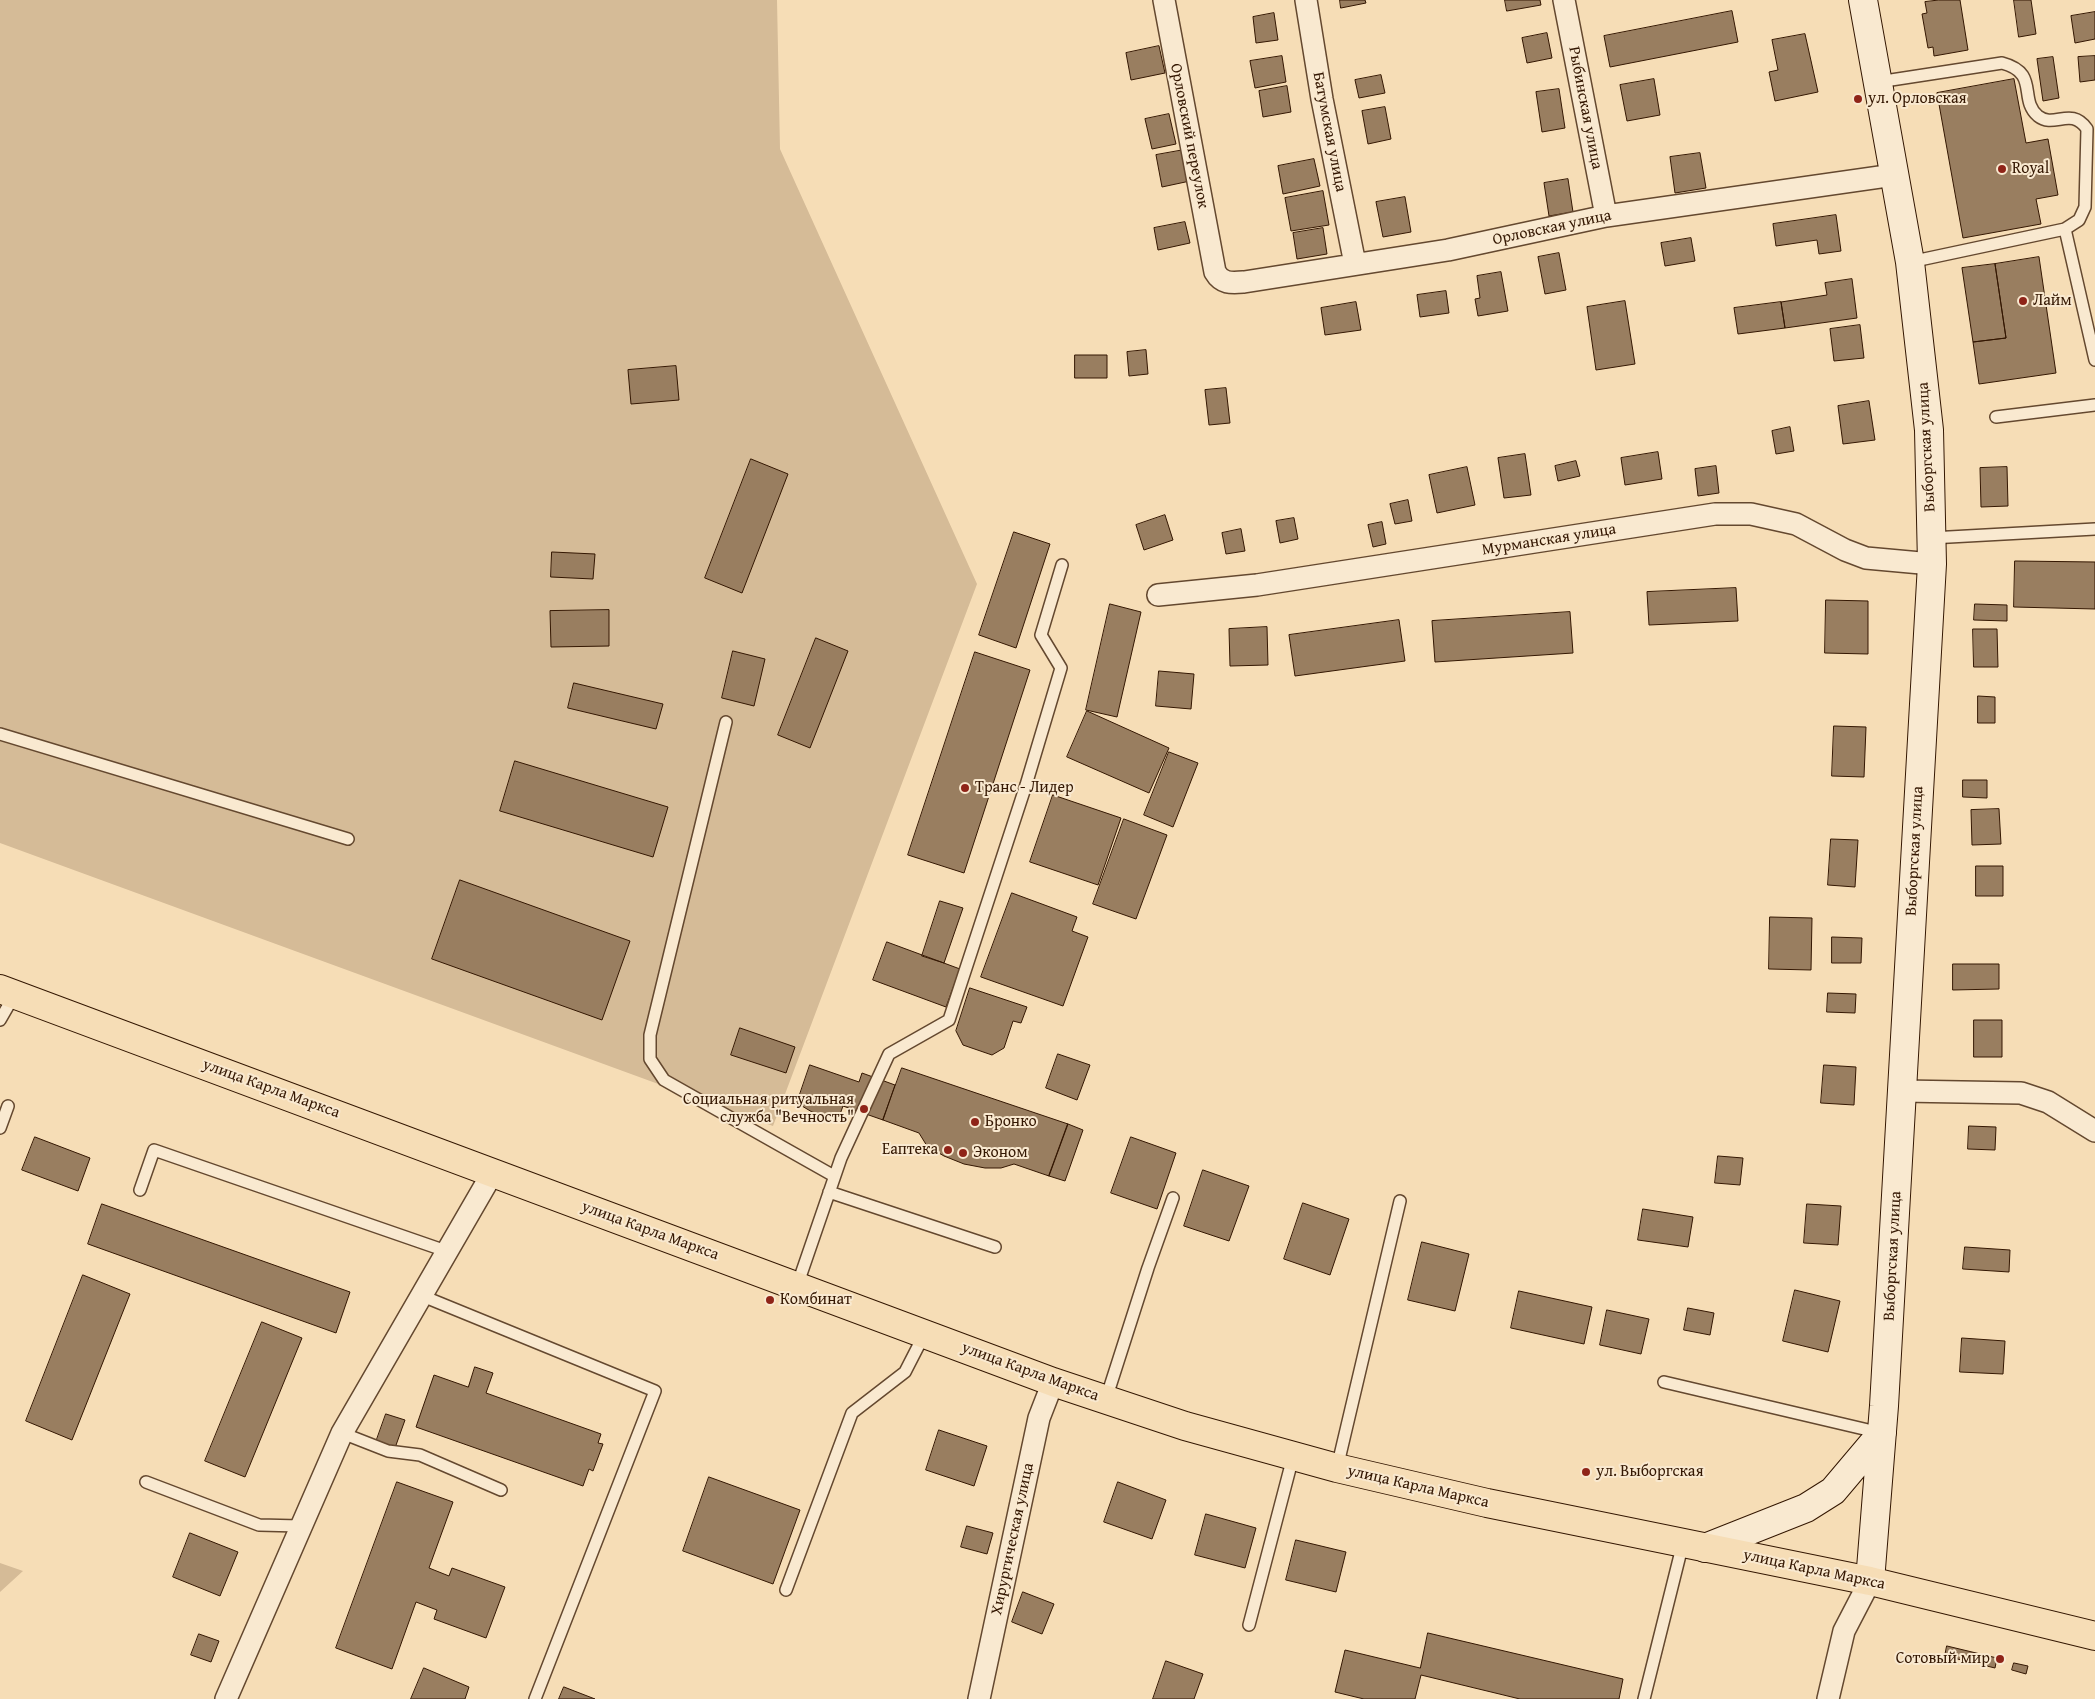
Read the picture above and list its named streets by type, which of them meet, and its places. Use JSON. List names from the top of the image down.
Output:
{
  "streets": {
    "highway": ["улица Карла Маркса"],
    "street": [
      "Рыбинская улица",
      "Батумская улица",
      "Орловский переулок",
      "Орловская улица",
      "Выборгская улица",
      "Мурманская улица",
      "Хирургическая улица"
    ]
  },
  "crossings": [
    ["Рыбинская улица", "Орловская улица"],
    ["Батумская улица", "Орловская улица"],
    ["Орловский переулок", "Орловская улица"],
    ["Орловская улица", "Выборгская улица"],
    ["Выборгская улица", "Мурманская улица"],
    ["Выборгская улица", "улица Карла Маркса"],
    ["улица Карла Маркса", "Хирургическая улица"]
  ],
  "places": [
    "ул. Орловская",
    "Royal",
    "Лайм",
    "Транс - Лидер",
    "Социальная ритуальная служба \"Вечность\"",
    "Бронко",
    "Еаптека",
    "Эконом",
    "Комбинат",
    "ул. Выборгская",
    "Сотовый мир"
  ]
}
